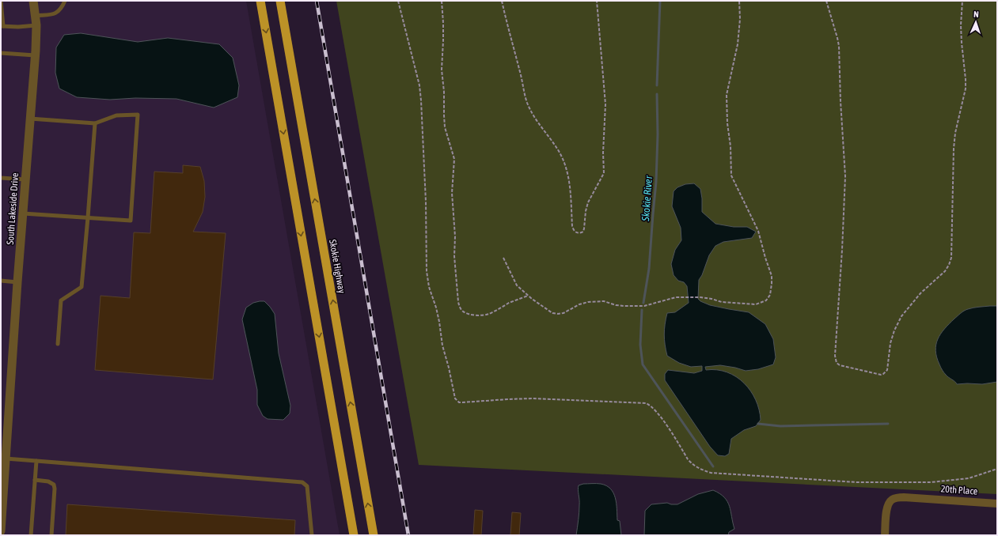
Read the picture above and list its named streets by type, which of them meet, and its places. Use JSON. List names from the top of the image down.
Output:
{
  "streets": {
    "highway": ["Skokie Highway"],
    "street": ["South Lakeside Drive", "20th Place"]
  },
  "water": ["Skokie River"],
  "north": "top"
}
